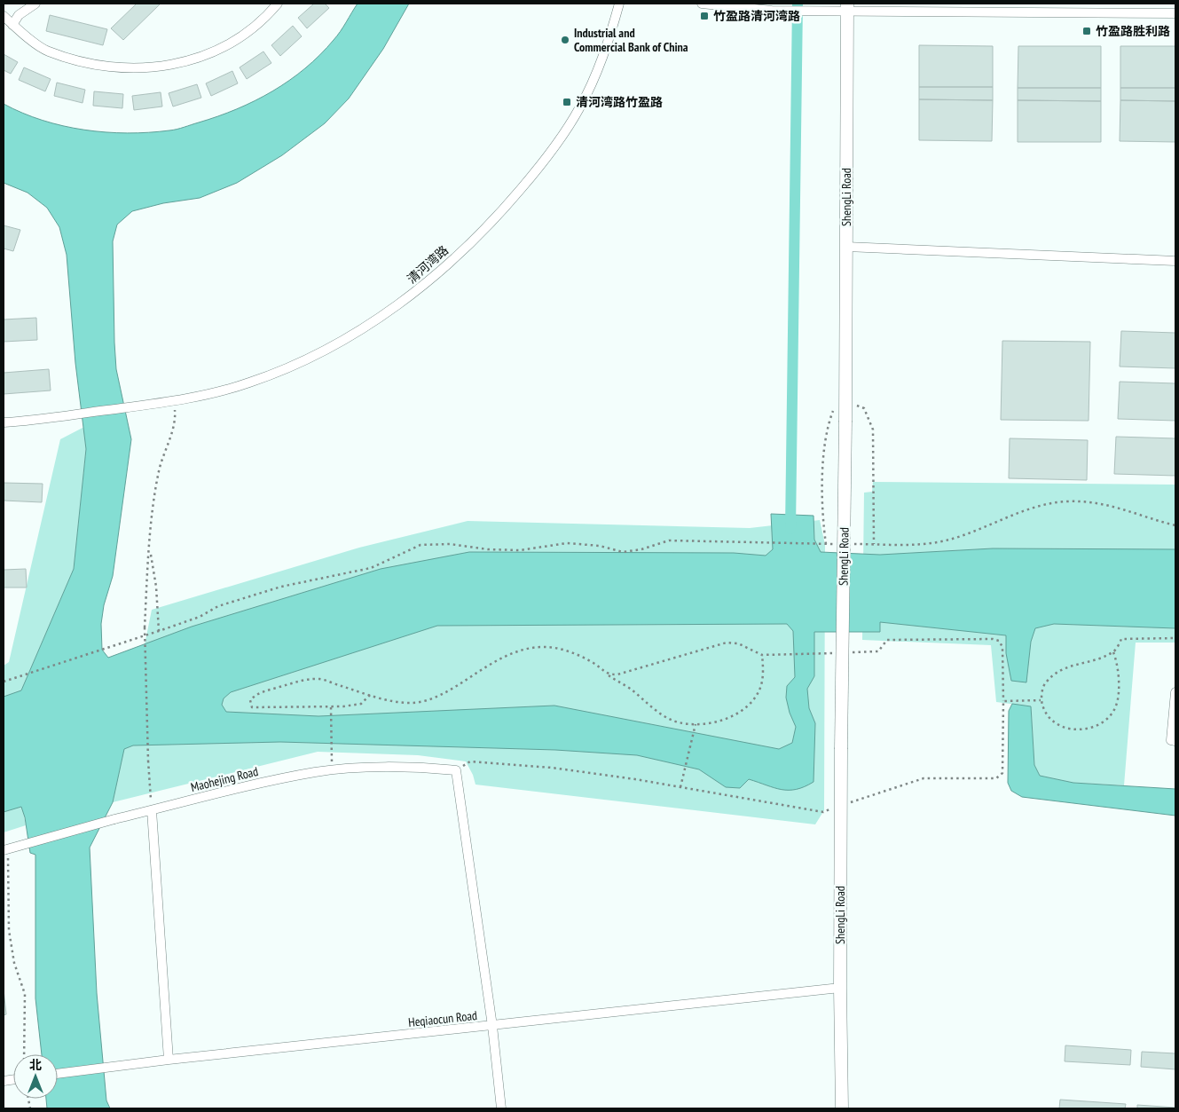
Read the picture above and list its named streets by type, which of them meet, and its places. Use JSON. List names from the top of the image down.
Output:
{
  "streets": {
    "main road": ["ShengLi Road"],
    "street": ["清河湾路", "Maohejing Road", "Heqiaocun Road"]
  },
  "crossings": [
    ["ShengLi Road", "Heqiaocun Road"]
  ],
  "places": {
    "transit": ["竹盈路清河湾路", "竹盈路胜利路", "清河湾路竹盈路"],
    "other": ["Industrial and Commercial Bank of China"]
  },
  "north": "top"
}
